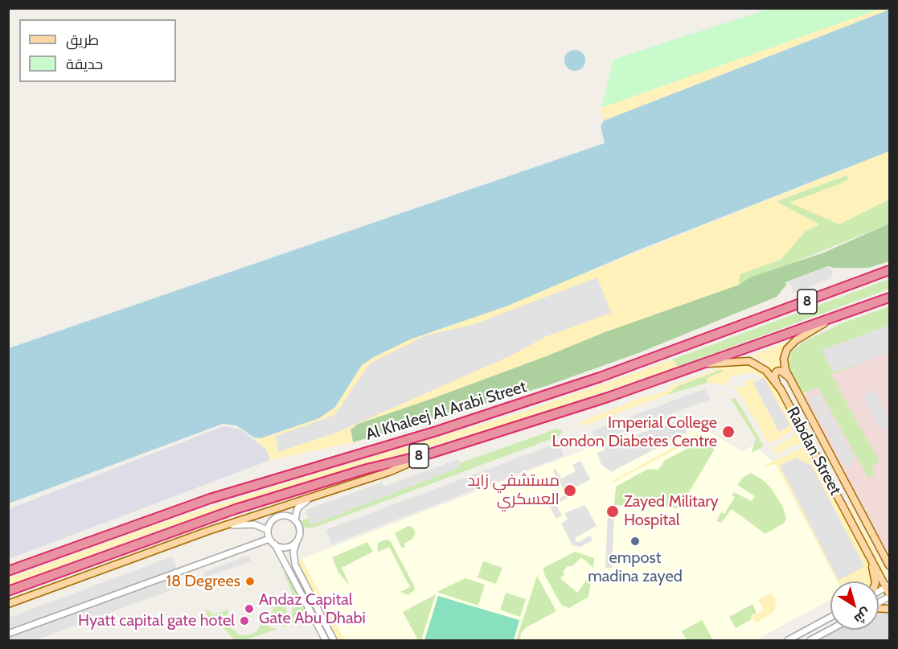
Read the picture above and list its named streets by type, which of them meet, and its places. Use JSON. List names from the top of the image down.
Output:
{
  "streets": {
    "highway": ["8", "Al Khaleej Al Arabi Street"],
    "main road": ["Rabdan Street"]
  },
  "crossings": [
    ["Al Khaleej Al Arabi Street", "Rabdan Street"]
  ],
  "places": [
    "Imperial College London Diabetes Centre",
    "مستشفي زايد العسكري",
    "Zayed Military Hospital",
    "empost madina zayed",
    "18 Degrees",
    "Andaz Capital Gate Abu Dhabi",
    "Hyatt capital gate hotel"
  ],
  "legend": ["طريق", "حديقة"],
  "north": "bottom right"
}
